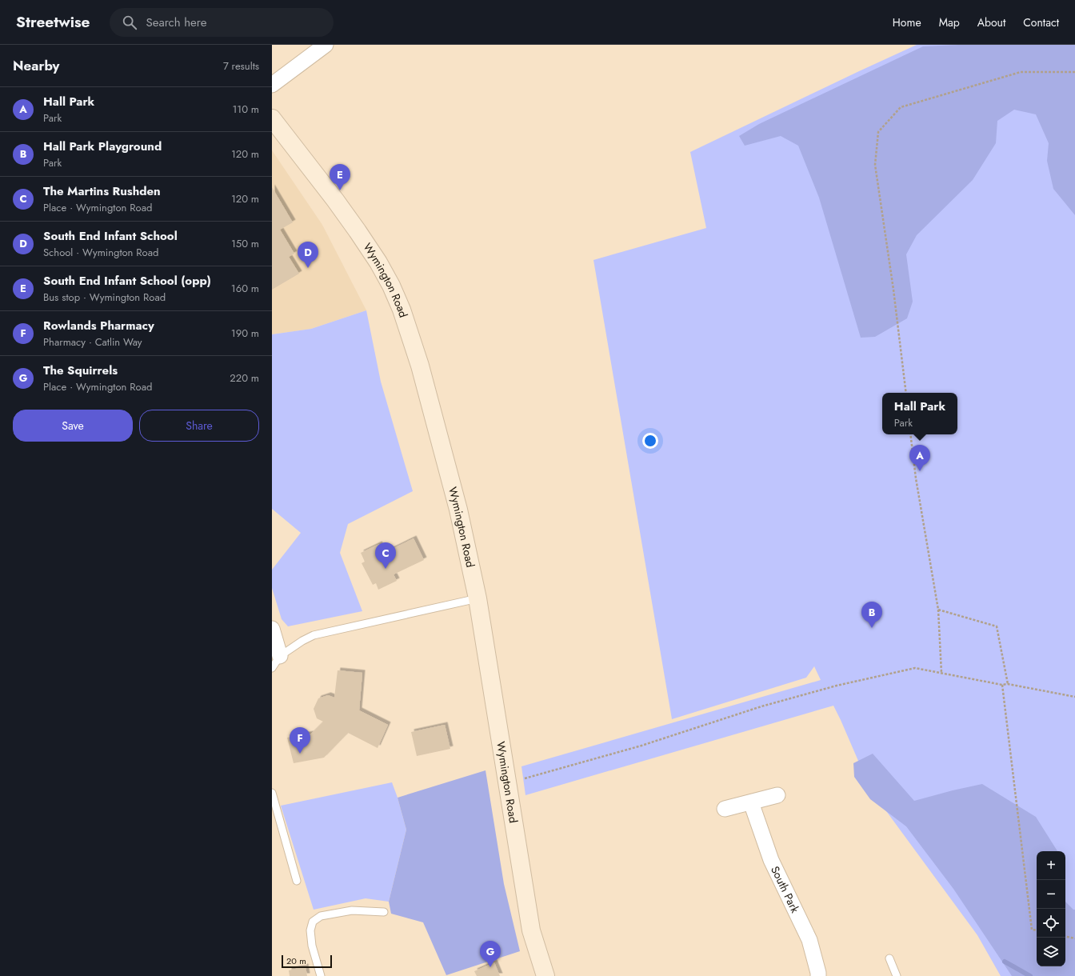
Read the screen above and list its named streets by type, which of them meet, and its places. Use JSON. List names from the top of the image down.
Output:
{
  "streets": {
    "street": ["Wymington Road", "South Park"]
  },
  "scale_bar": "20 m",
  "page": {
    "header": "Streetwise",
    "search": "Search here",
    "nav": [
      "Home",
      "Map",
      "About",
      "Contact"
    ],
    "heading": ["Nearby", "7 results"],
    "list": [
      {
        "mark": "A",
        "name": "Hall Park",
        "note": "Park",
        "value": "110 m"
      },
      {
        "mark": "B",
        "name": "Hall Park Playground",
        "note": "Park",
        "value": "120 m"
      },
      {
        "mark": "C",
        "name": "The Martins Rushden",
        "note": "Place · Wymington Road",
        "value": "120 m"
      },
      {
        "mark": "D",
        "name": "South End Infant School",
        "note": "School · Wymington Road",
        "value": "150 m"
      },
      {
        "mark": "E",
        "name": "South End Infant School (opp)",
        "note": "Bus stop · Wymington Road",
        "value": "160 m"
      },
      {
        "mark": "F",
        "name": "Rowlands Pharmacy",
        "note": "Pharmacy · Catlin Way",
        "value": "190 m"
      },
      {
        "mark": "G",
        "name": "The Squirrels",
        "note": "Place · Wymington Road",
        "value": "220 m"
      }
    ],
    "pins": [
      "E",
      "D",
      "A",
      "C",
      "B",
      "F",
      "G"
    ],
    "popup": ["Hall Park", "Park"],
    "buttons": ["Save", "Share"],
    "map_buttons": ["+", "−"],
    "scale": "20 m"
  }
}
